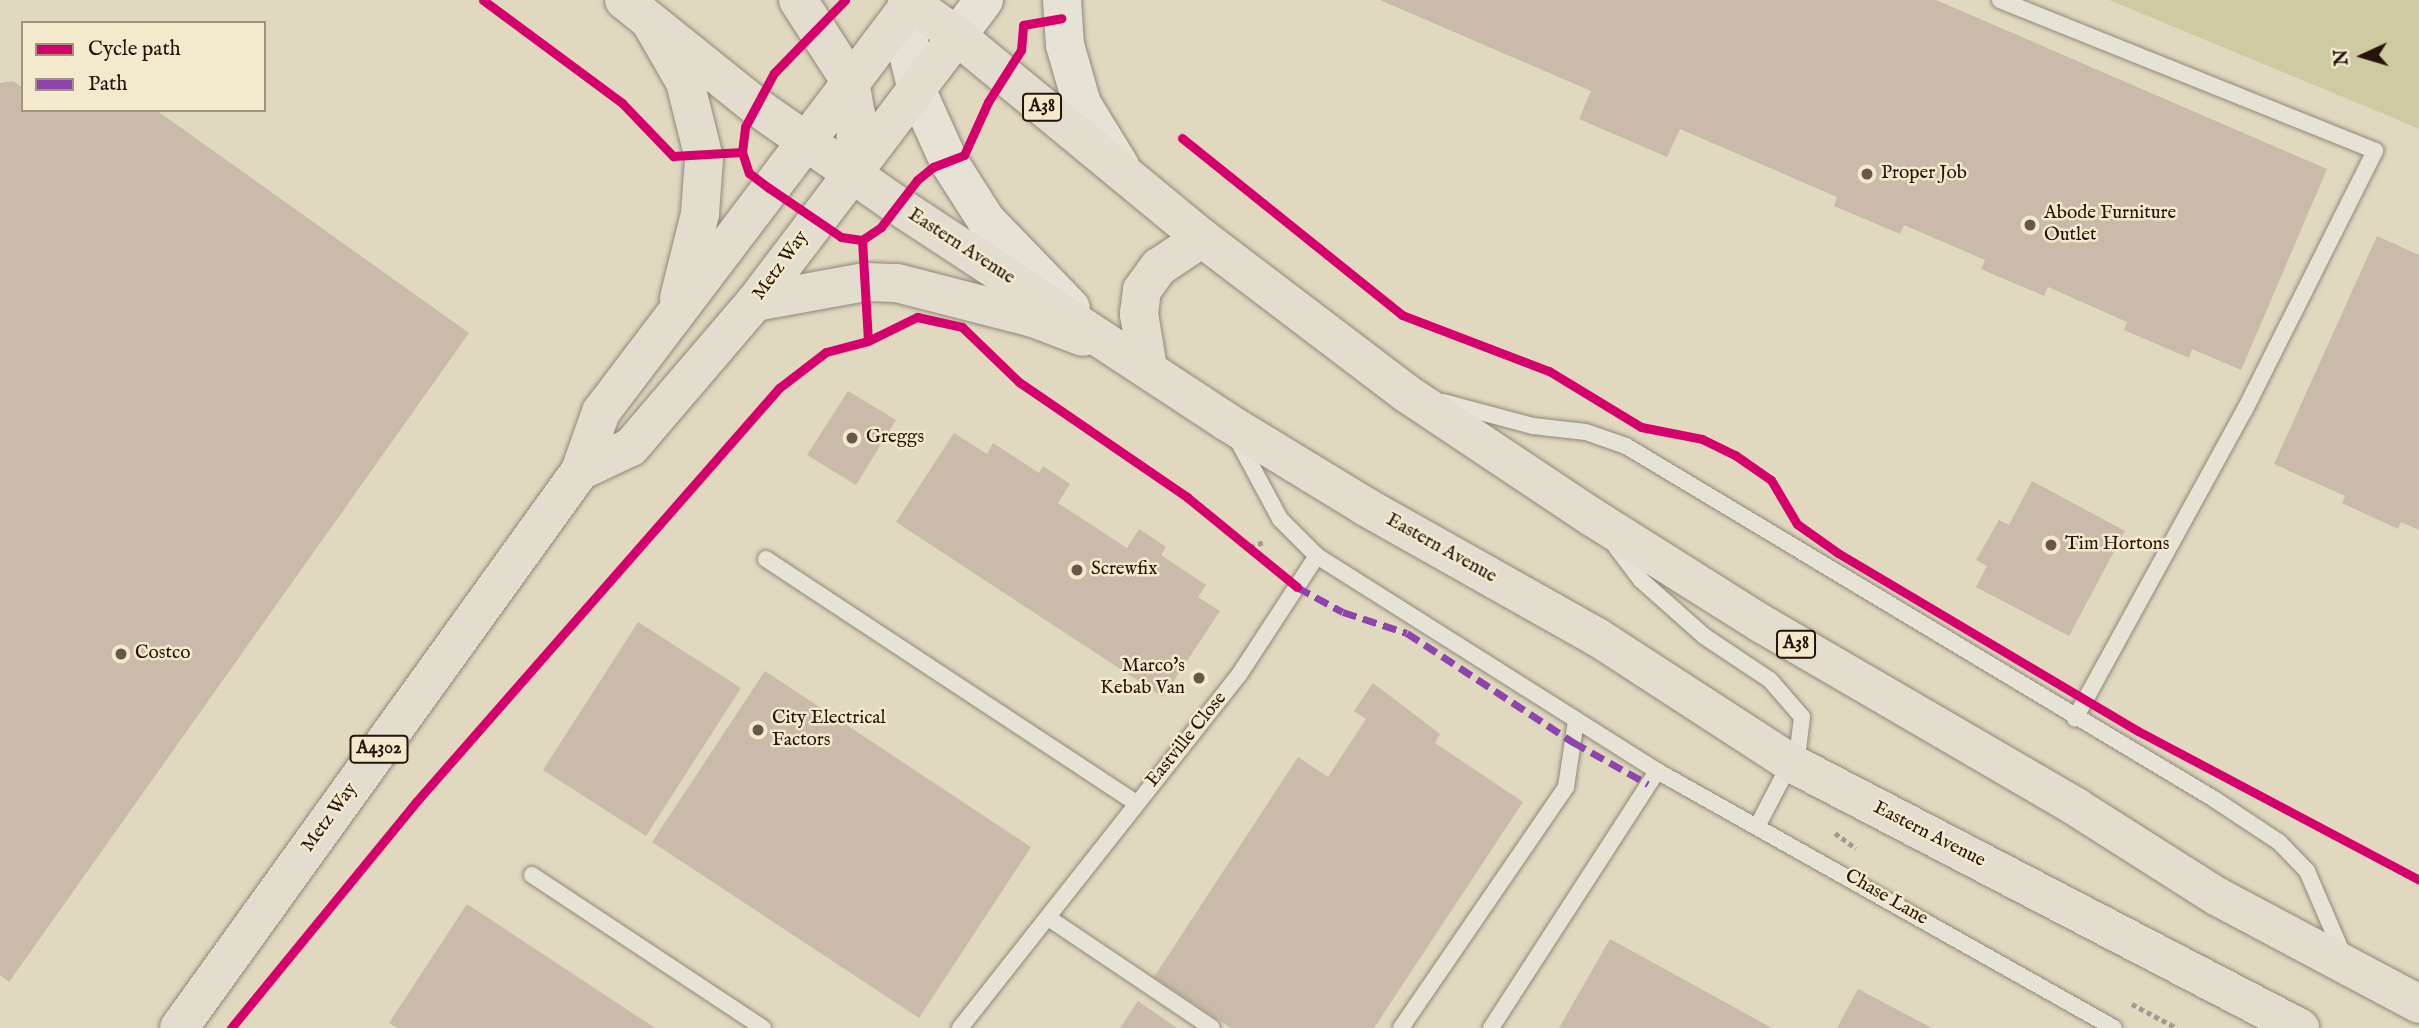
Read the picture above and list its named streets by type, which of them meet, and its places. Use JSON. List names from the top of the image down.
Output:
{
  "streets": {
    "main road": [
      "A38",
      "Eastern Avenue",
      "Metz Way",
      "A4302"
    ],
    "lane": ["Eastville Close", "Chase Lane"]
  },
  "crossings": [
    ["A38", "Metz Way"],
    ["Eastern Avenue", "Metz Way"],
    ["Eastern Avenue", "Chase Lane"],
    ["Eastville Close", "Chase Lane"]
  ],
  "places": [
    "Proper Job",
    "Abode Furniture Outlet",
    "Greggs",
    "Tim Hortons",
    "Screwfix",
    "Costco",
    "Marco's Kebab Van",
    "City Electrical Factors"
  ],
  "legend": ["Cycle path", "Path"],
  "north": "left"
}
